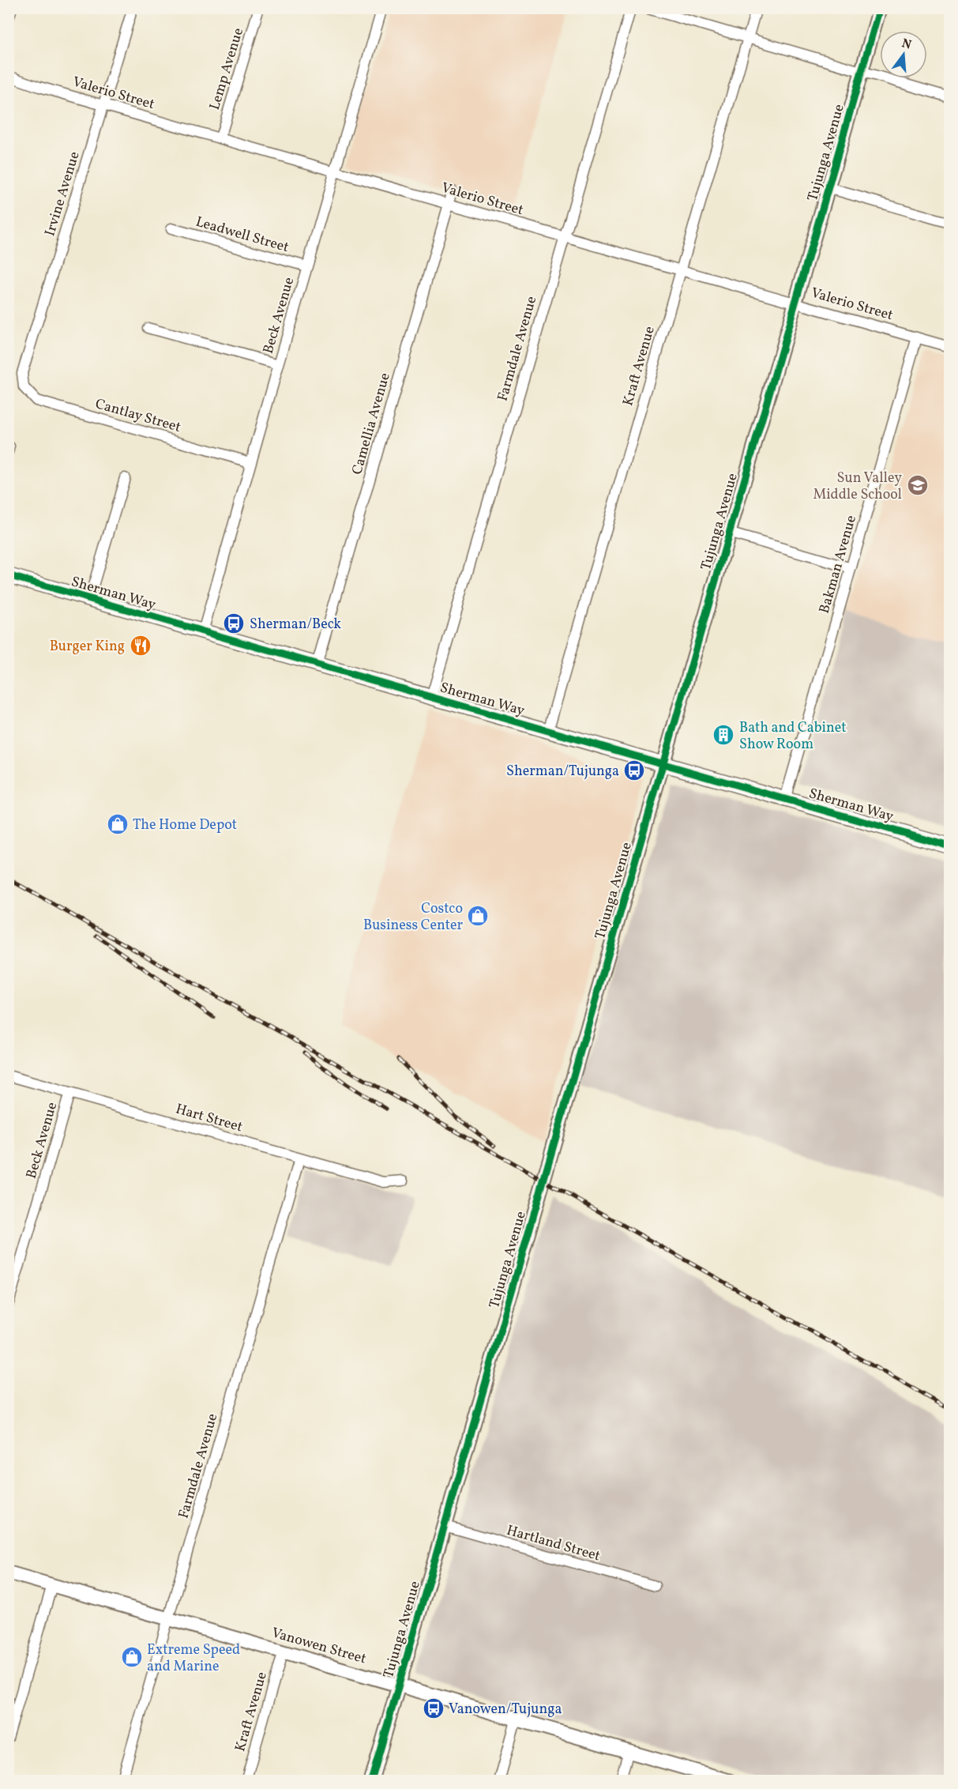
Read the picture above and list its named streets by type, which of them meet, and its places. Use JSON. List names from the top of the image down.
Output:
{
  "streets": {
    "main road": ["Sherman Way"],
    "street": [
      "Lemp Avenue",
      "Valerio Street",
      "Tujunga Avenue",
      "Irvine Avenue",
      "Leadwell Street",
      "Beck Avenue",
      "Farmdale Avenue",
      "Kraft Avenue",
      "Cantlay Street",
      "Camellia Avenue",
      "Bakman Avenue",
      "Hart Street",
      "Hartland Street",
      "Vanowen Street"
    ]
  },
  "crossings": [
    ["Lemp Avenue", "Valerio Street"],
    ["Valerio Street", "Tujunga Avenue"],
    ["Valerio Street", "Irvine Avenue"],
    ["Valerio Street", "Beck Avenue"],
    ["Valerio Street", "Farmdale Avenue"],
    ["Valerio Street", "Kraft Avenue"],
    ["Valerio Street", "Camellia Avenue"],
    ["Valerio Street", "Bakman Avenue"],
    ["Tujunga Avenue", "Sherman Way"],
    ["Tujunga Avenue", "Hartland Street"],
    ["Tujunga Avenue", "Vanowen Street"],
    ["Irvine Avenue", "Cantlay Street"],
    ["Leadwell Street", "Beck Avenue"],
    ["Beck Avenue", "Cantlay Street"],
    ["Beck Avenue", "Sherman Way"],
    ["Beck Avenue", "Hart Street"],
    ["Farmdale Avenue", "Sherman Way"],
    ["Farmdale Avenue", "Hart Street"],
    ["Farmdale Avenue", "Vanowen Street"],
    ["Kraft Avenue", "Sherman Way"],
    ["Kraft Avenue", "Vanowen Street"],
    ["Camellia Avenue", "Sherman Way"],
    ["Bakman Avenue", "Sherman Way"]
  ],
  "places": {
    "school or university": ["Sun Valley Middle School"],
    "bus stop": ["Sherman/Beck", "Sherman/Tujunga", "Vanowen/Tujunga"],
    "restaurant": ["Burger King"],
    "building": ["Bath and Cabinet Show Room"],
    "shop": ["The Home Depot", "Costco Business Center", "Extreme Speed and Marine"]
  },
  "north": "top"
}
